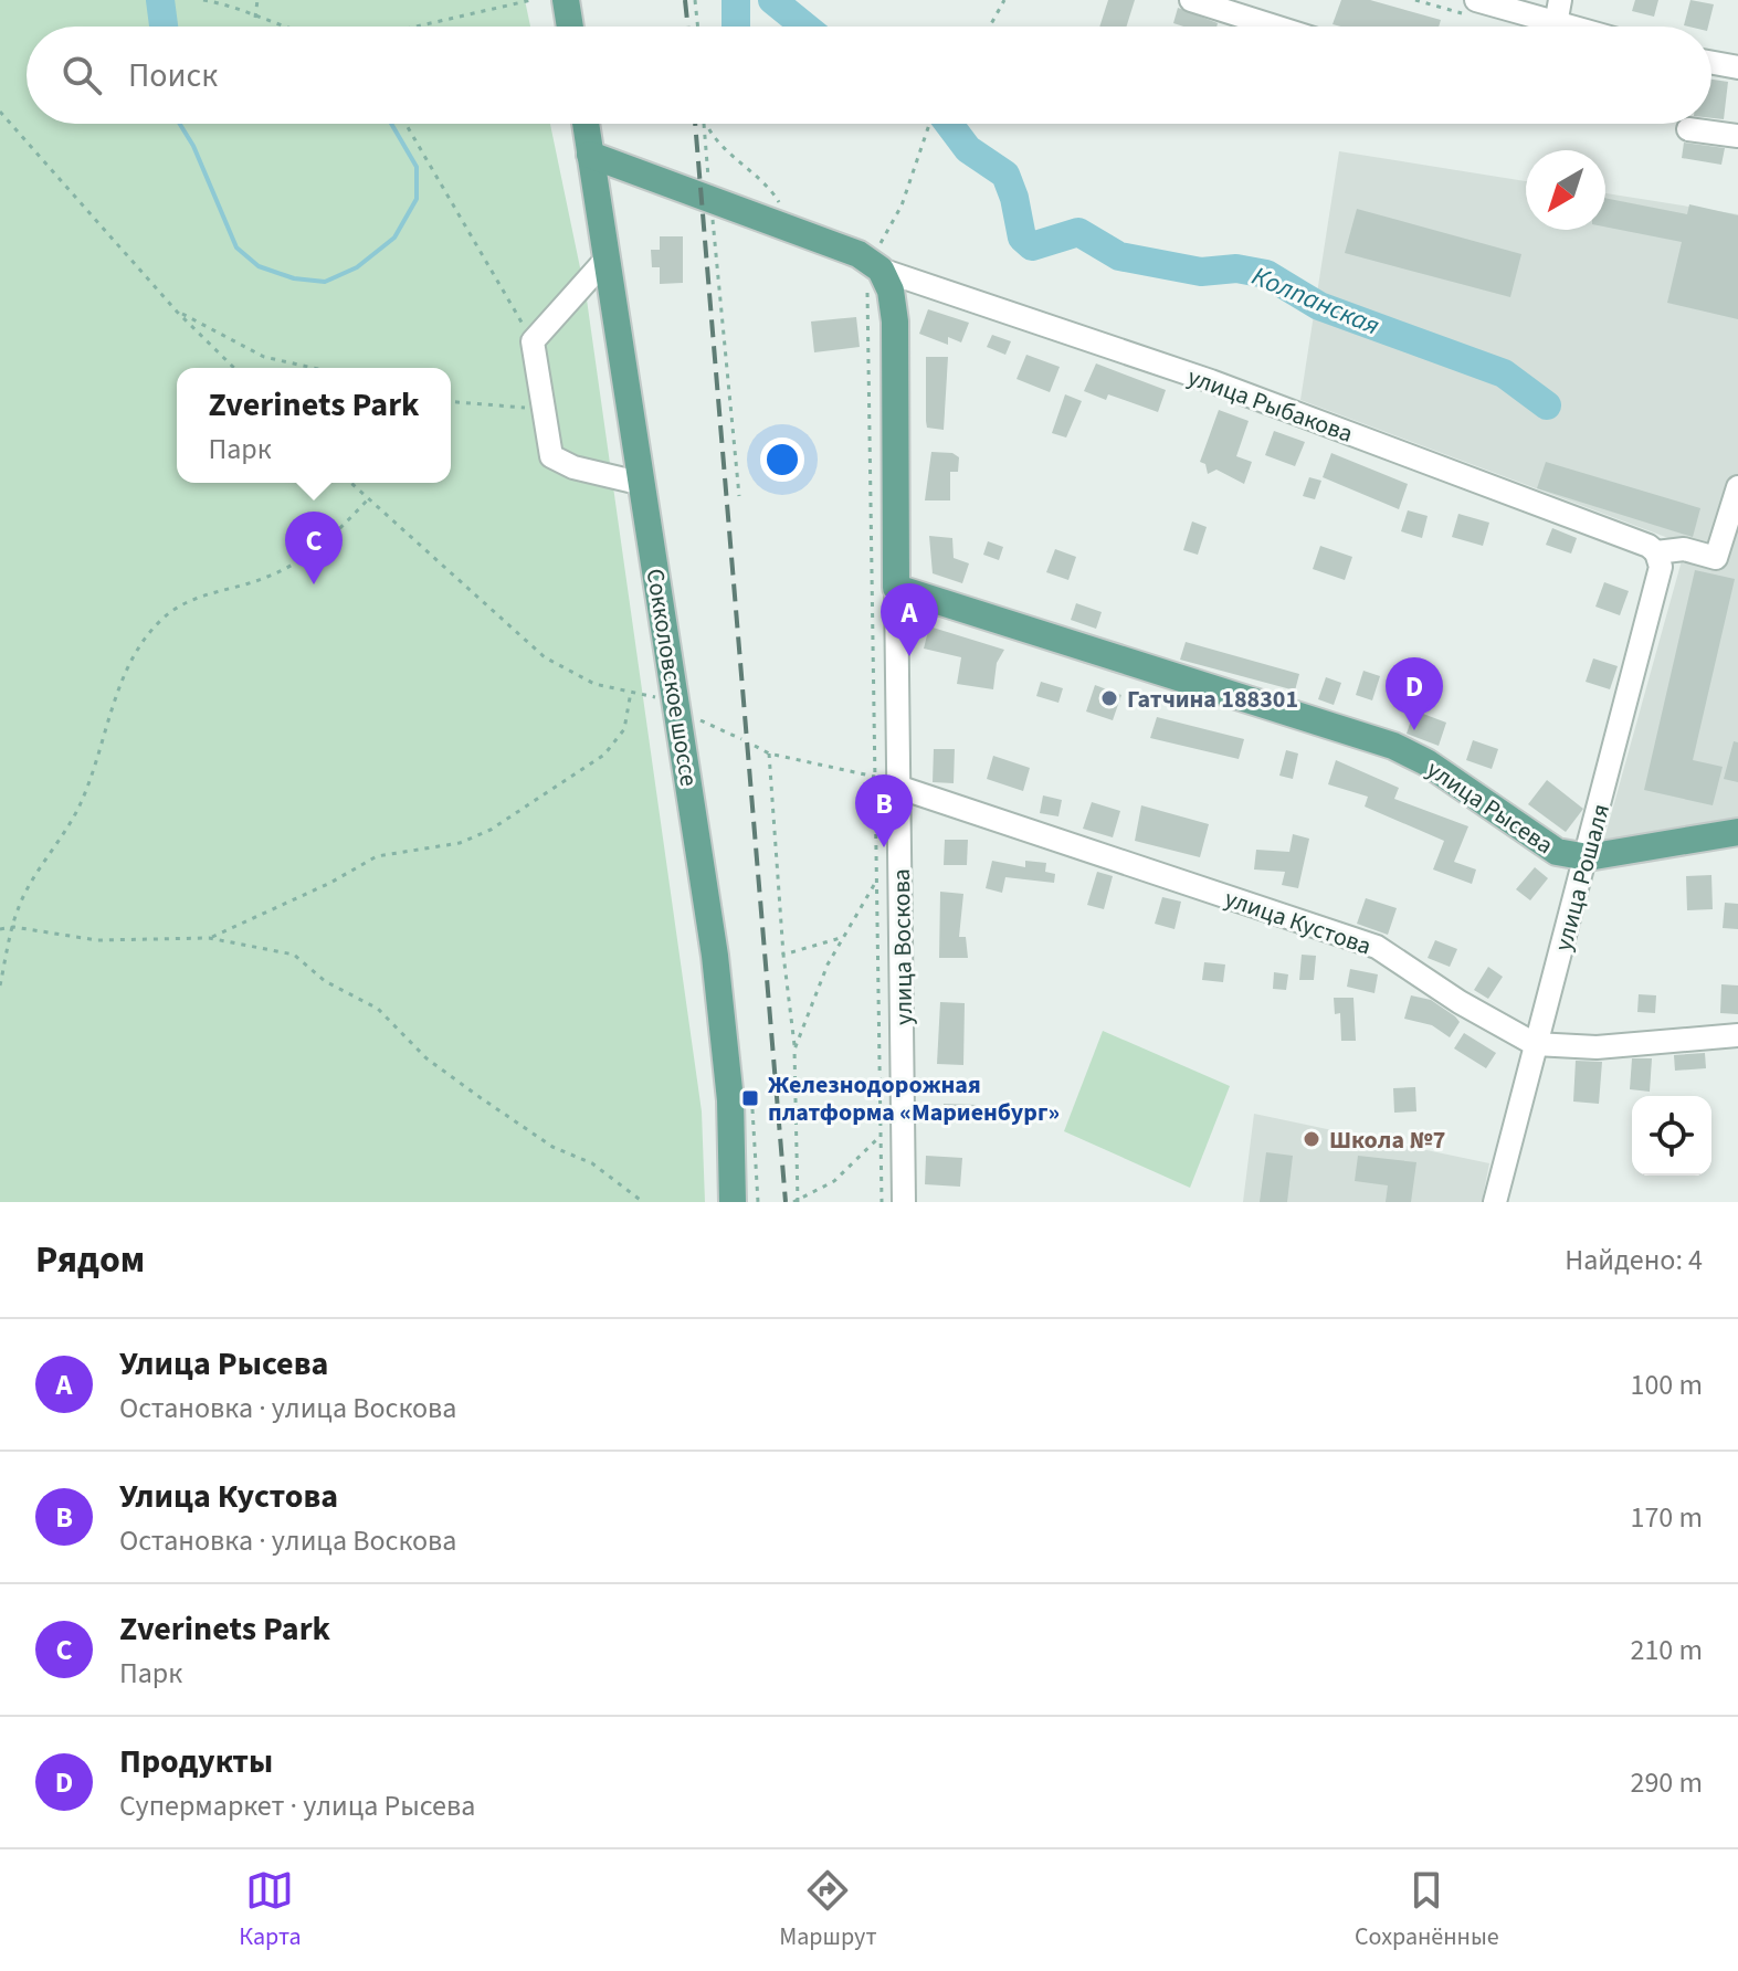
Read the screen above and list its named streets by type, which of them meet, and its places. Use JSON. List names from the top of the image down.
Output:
{
  "streets": {
    "main road": ["Сокколовское шоссе", "улица Рысева", "улица Воскова"],
    "street": ["улица Рыбакова", "улица Рошаля", "улица Кустова"]
  },
  "crossings": [
    ["улица Рыбакова", "улица Рошаля"],
    ["улица Рыбакова", "улица Воскова"],
    ["улица Рысева", "улица Рошаля"],
    ["улица Рысева", "улица Воскова"],
    ["улица Рошаля", "улица Кустова"],
    ["улица Кустова", "улица Воскова"]
  ],
  "water": ["Колпанская"],
  "places": {
    "other": ["Гатчина 188301", "Школа №7"],
    "transit": ["Железнодорожная платформа «Мариенбург»"]
  },
  "north": "bottom left",
  "page": {
    "search": "Поиск",
    "popup": ["Zverinets Park", "Парк"],
    "pins": [
      "C",
      "A",
      "D",
      "B"
    ],
    "heading": ["Рядом", "Найдено: 4"],
    "list": [
      {
        "mark": "A",
        "name": "Улица Рысева",
        "note": "Остановка · улица Воскова",
        "value": "100 m"
      },
      {
        "mark": "B",
        "name": "Улица Кустова",
        "note": "Остановка · улица Воскова",
        "value": "170 m"
      },
      {
        "mark": "C",
        "name": "Zverinets Park",
        "note": "Парк",
        "value": "210 m"
      },
      {
        "mark": "D",
        "name": "Продукты",
        "note": "Супермаркет · улица Рысева",
        "value": "290 m"
      }
    ],
    "nav": ["Карта", "Маршрут", "Сохранённые"]
  }
}
